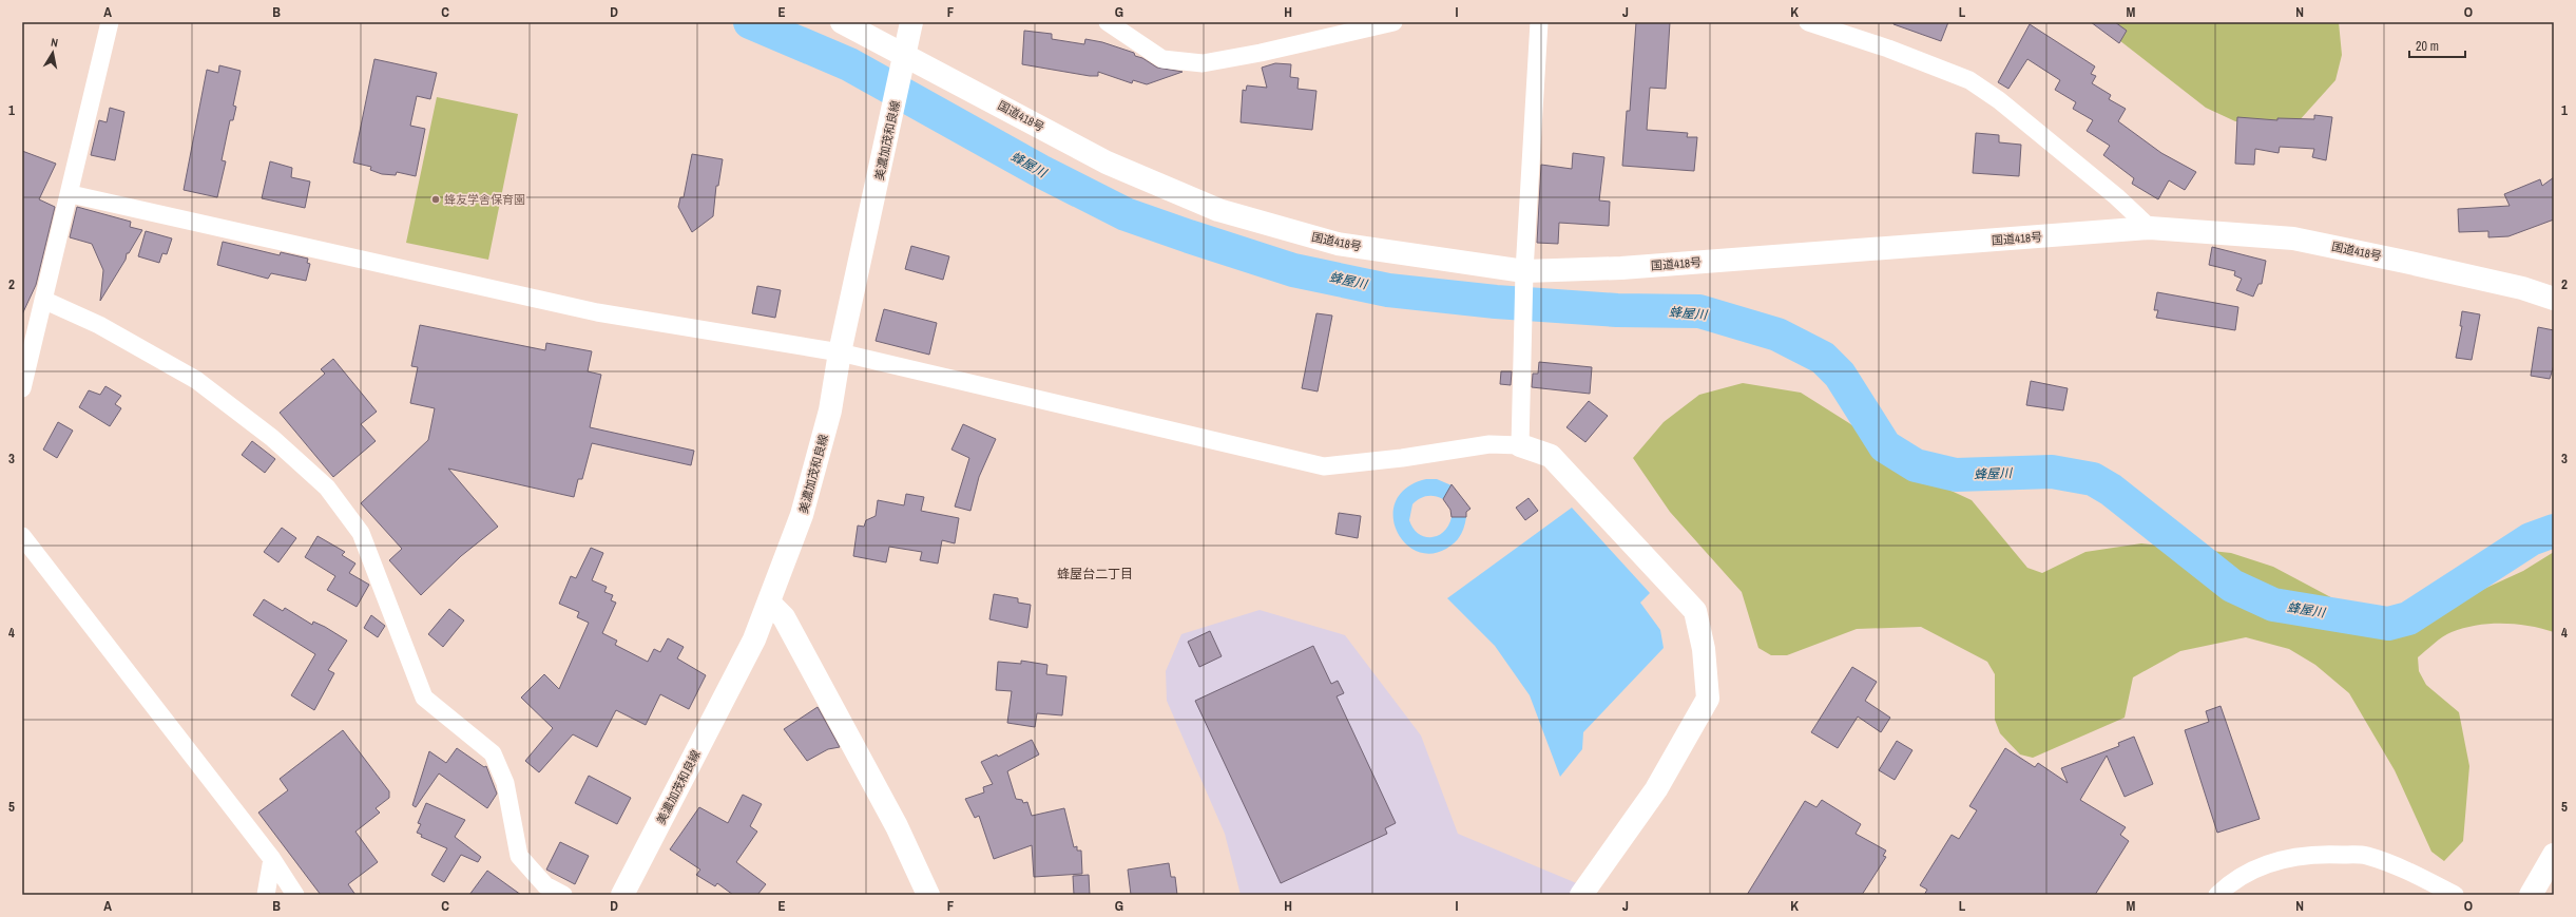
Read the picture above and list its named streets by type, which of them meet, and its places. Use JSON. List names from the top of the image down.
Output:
{
  "streets": {
    "main road": ["国道418号", "美濃加茂和良線"]
  },
  "crossings": [
    ["国道418号", "美濃加茂和良線"]
  ],
  "districts": ["蜂屋台二丁目"],
  "water": ["蜂屋川"],
  "places": ["蜂友学舎保育園"],
  "scale_bar": "20 m",
  "north": "top",
  "grid": {
    "columns": [
      "A",
      "B",
      "C",
      "D",
      "E",
      "F",
      "G",
      "H",
      "I",
      "J",
      "K",
      "L",
      "M",
      "N",
      "O"
    ],
    "rows": [
      "1",
      "2",
      "3",
      "4",
      "5"
    ]
  }
}
